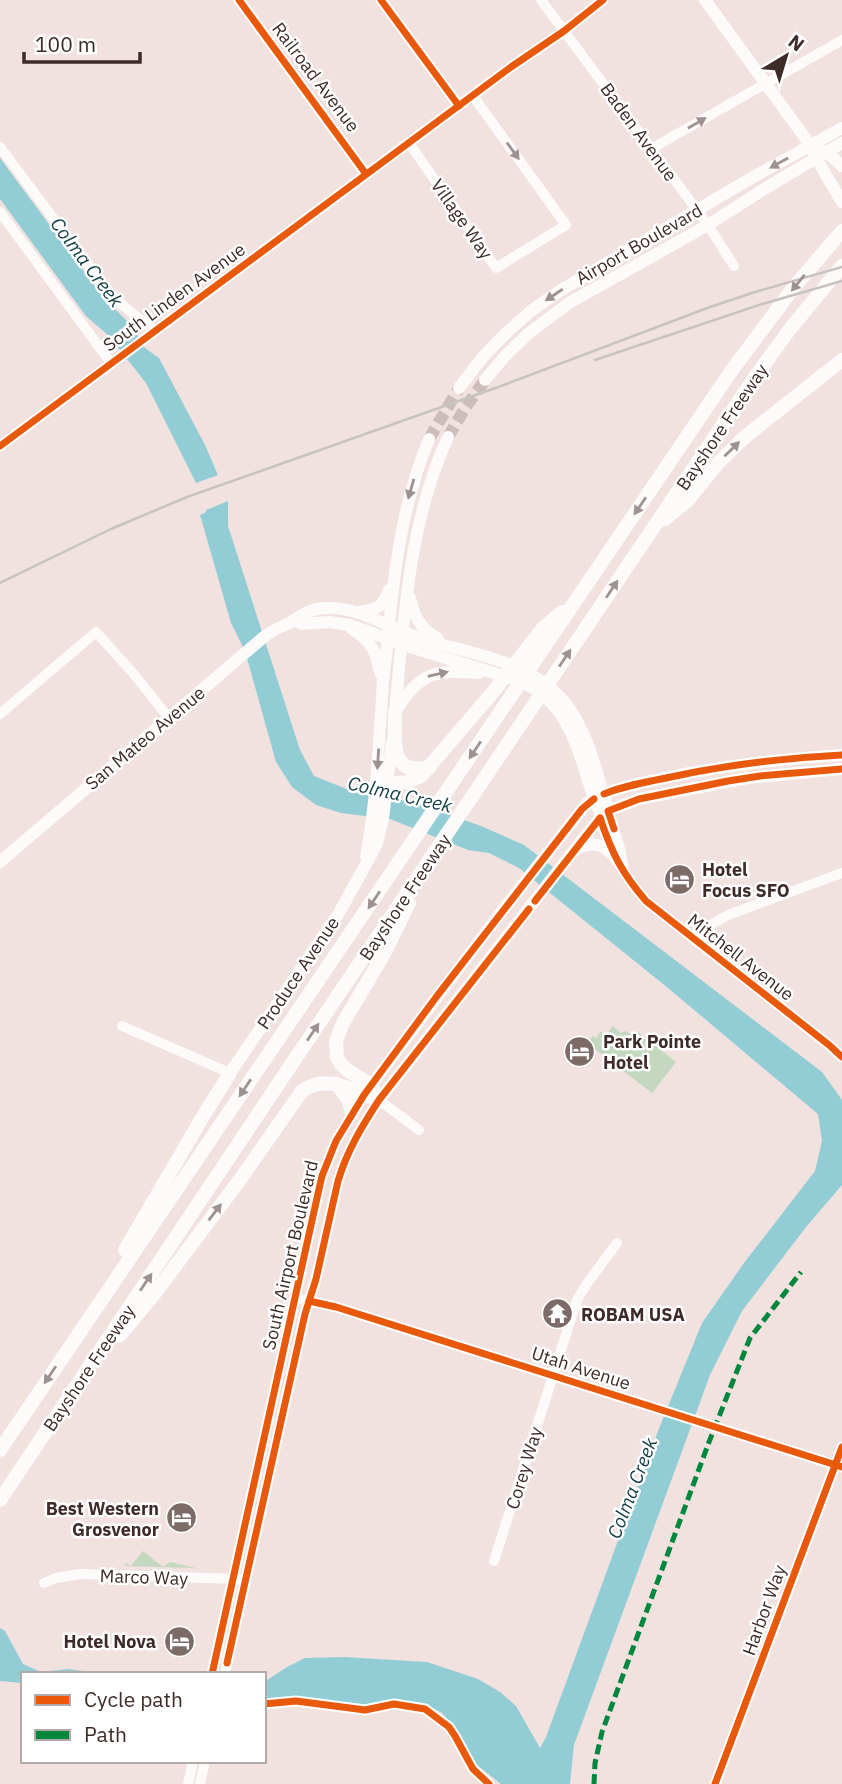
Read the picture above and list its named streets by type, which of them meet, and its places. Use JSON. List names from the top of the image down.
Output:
{
  "streets": {
    "highway": ["Bayshore Freeway"],
    "main road": [
      "Airport Boulevard",
      "San Mateo Avenue",
      "Produce Avenue",
      "South Airport Boulevard"
    ],
    "street": [
      "Railroad Avenue",
      "Baden Avenue",
      "Village Way",
      "South Linden Avenue",
      "Mitchell Avenue",
      "Utah Avenue",
      "Corey Way",
      "Marco Way",
      "Harbor Way"
    ]
  },
  "crossings": [
    ["Railroad Avenue", "South Linden Avenue"],
    ["Baden Avenue", "Airport Boulevard"],
    ["Baden Avenue", "South Linden Avenue"],
    ["Village Way", "South Linden Avenue"],
    ["San Mateo Avenue", "Produce Avenue"],
    ["Mitchell Avenue", "South Airport Boulevard"],
    ["South Airport Boulevard", "Utah Avenue"],
    ["South Airport Boulevard", "Marco Way"],
    ["Utah Avenue", "Corey Way"],
    ["Utah Avenue", "Harbor Way"]
  ],
  "water": ["Colma Creek"],
  "places": {
    "hotel": [
      "Hotel Focus SFO",
      "Park Pointe Hotel",
      "Best Western Grosvenor",
      "Hotel Nova"
    ],
    "temple": ["ROBAM USA"]
  },
  "legend": ["Cycle path", "Path"],
  "scale_bar": "100 m",
  "north": "top right"
}
